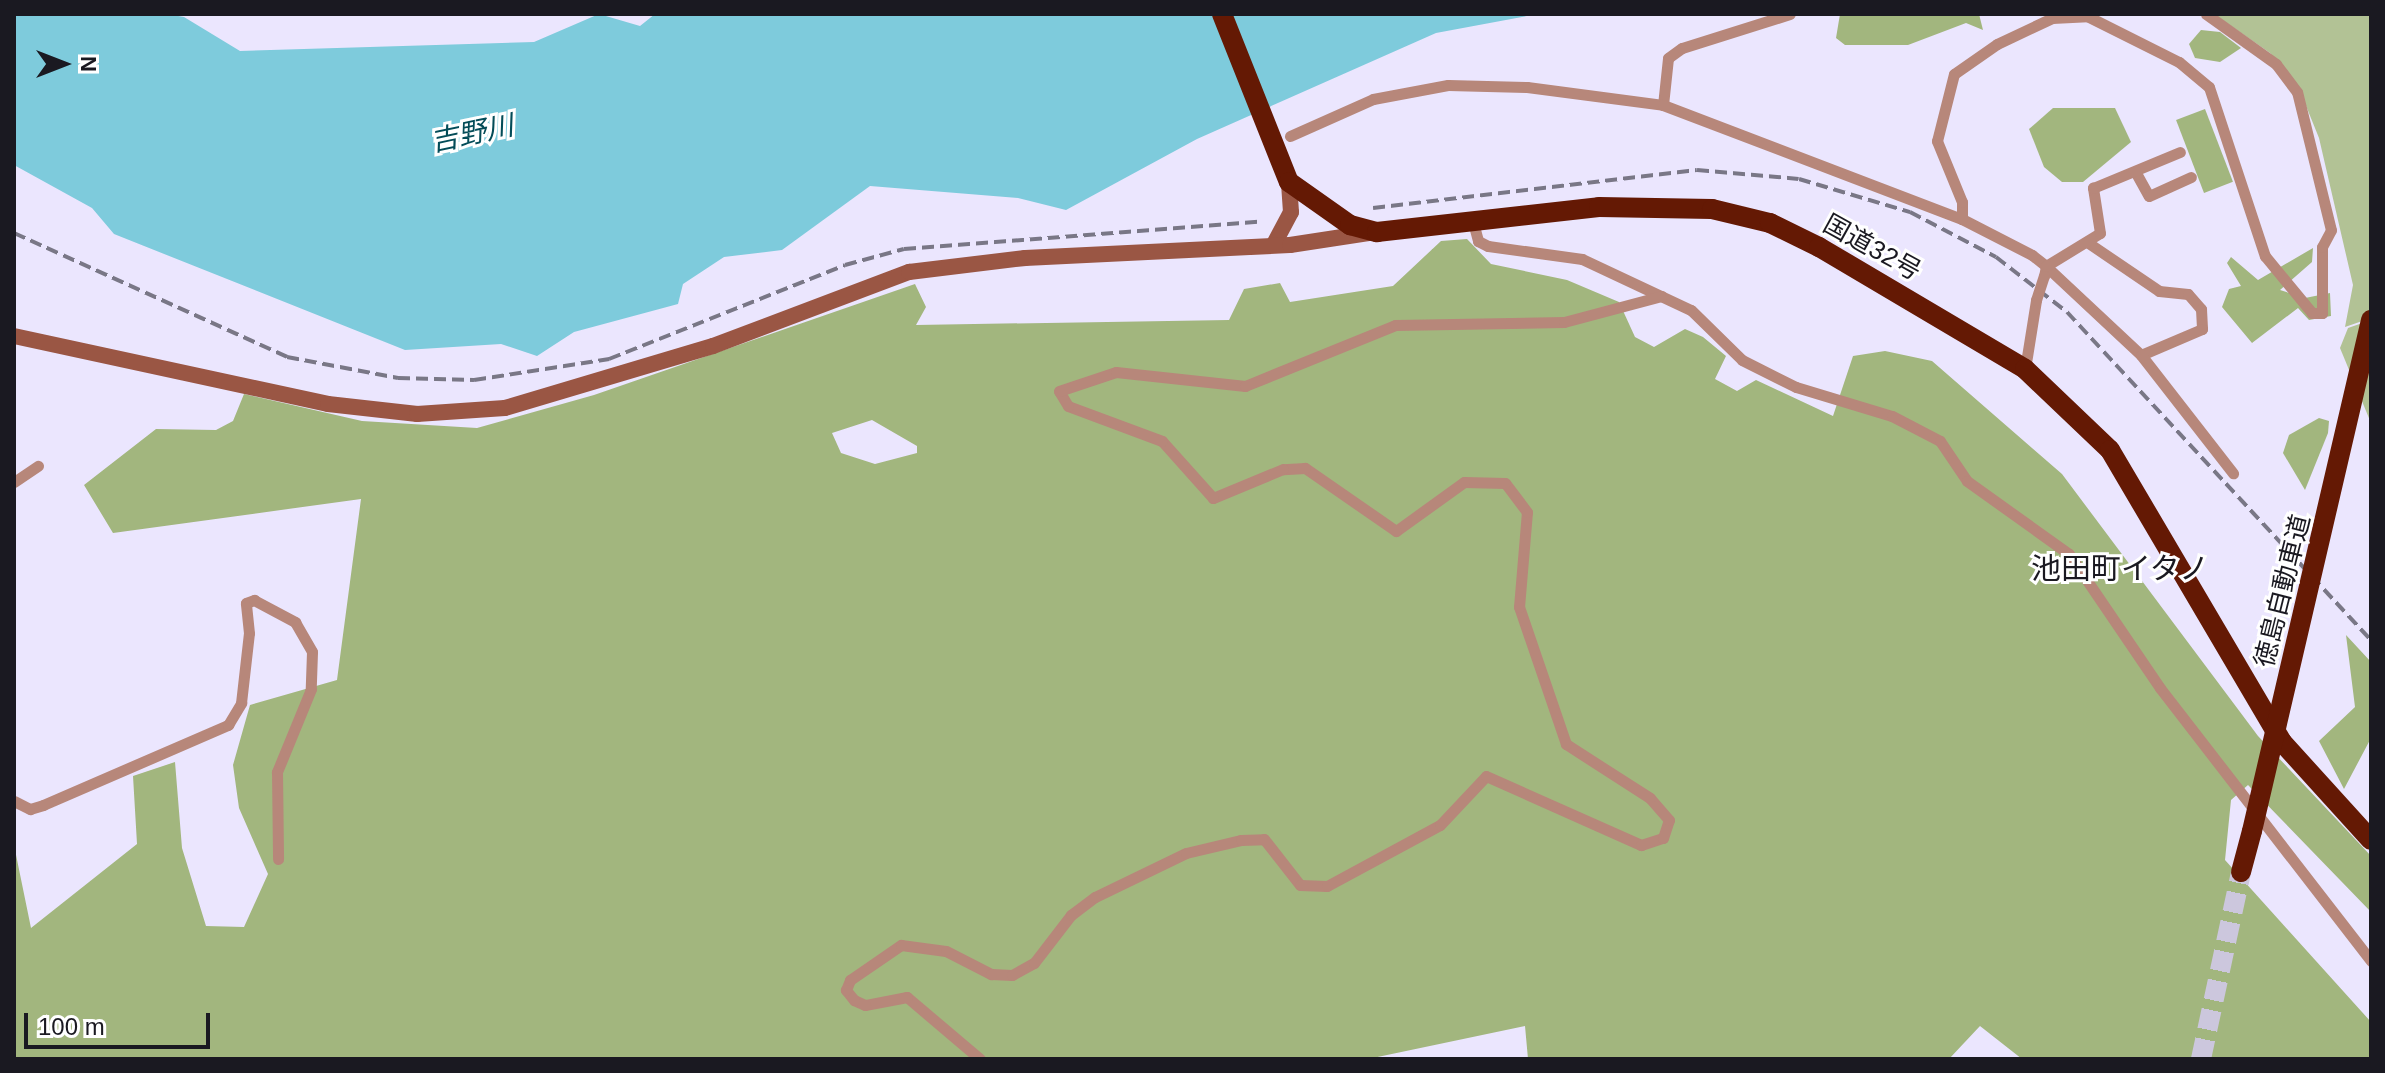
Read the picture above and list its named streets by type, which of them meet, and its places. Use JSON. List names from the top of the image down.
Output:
{
  "streets": {
    "highway": ["国道32号", "徳島自動車道"]
  },
  "districts": ["池田町イタノ"],
  "water": ["吉野川"],
  "scale_bar": "100 m",
  "north": "right"
}
